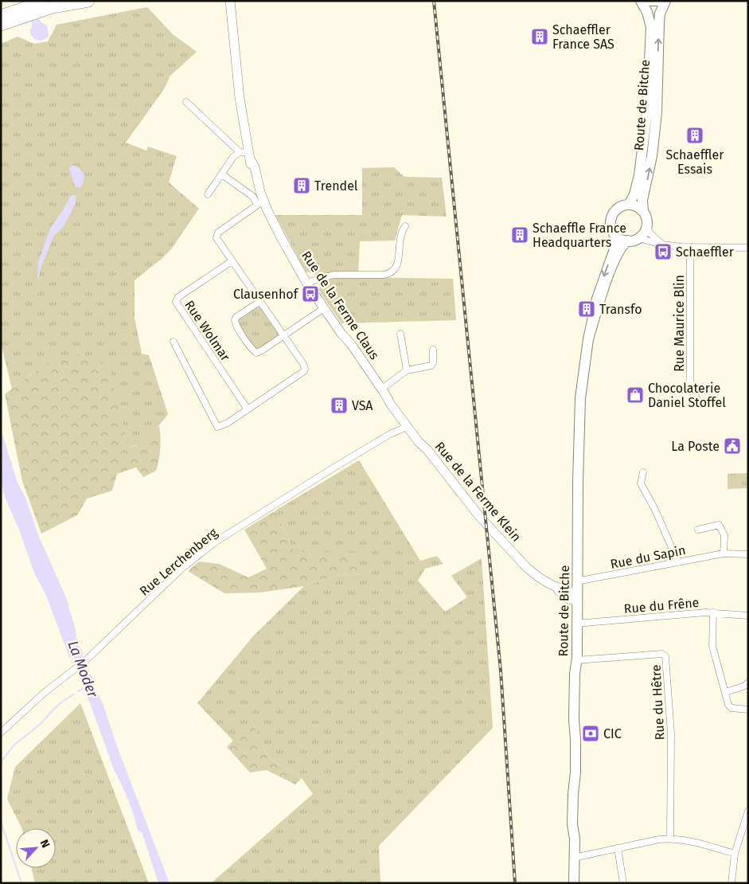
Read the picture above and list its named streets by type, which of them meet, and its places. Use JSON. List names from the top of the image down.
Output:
{
  "streets": {
    "main road": ["Route de Bitche"],
    "street": [
      "Rue de la Ferme Claus",
      "Rue Maurice Blin",
      "Rue Wolmar",
      "Rue de la Ferme Klein",
      "Rue du Sapin",
      "Rue Lerchenberg",
      "Rue du Frêne",
      "Rue du Hêtre"
    ]
  },
  "crossings": [
    ["Route de Bitche", "Rue de la Ferme Klein"],
    ["Route de Bitche", "Rue du Sapin"],
    ["Route de Bitche", "Rue du Frêne"],
    ["Route de Bitche", "Rue du Hêtre"],
    ["Rue de la Ferme Claus", "Rue de la Ferme Klein"],
    ["Rue de la Ferme Claus", "Rue Lerchenberg"],
    ["Rue de la Ferme Klein", "Rue Lerchenberg"]
  ],
  "water": ["La Moder"],
  "places": {
    "building": [
      "Schaeffler France SAS",
      "Schaeffler Essais",
      "Trendel",
      "Schaeffle France Headquarters",
      "Transfo",
      "VSA"
    ],
    "bus stop": ["Schaeffler", "Clausenhof"],
    "shop": ["Chocolaterie Daniel Stoffel"],
    "public building": ["La Poste"],
    "bank": ["CIC"]
  },
  "north": "top right"
}
